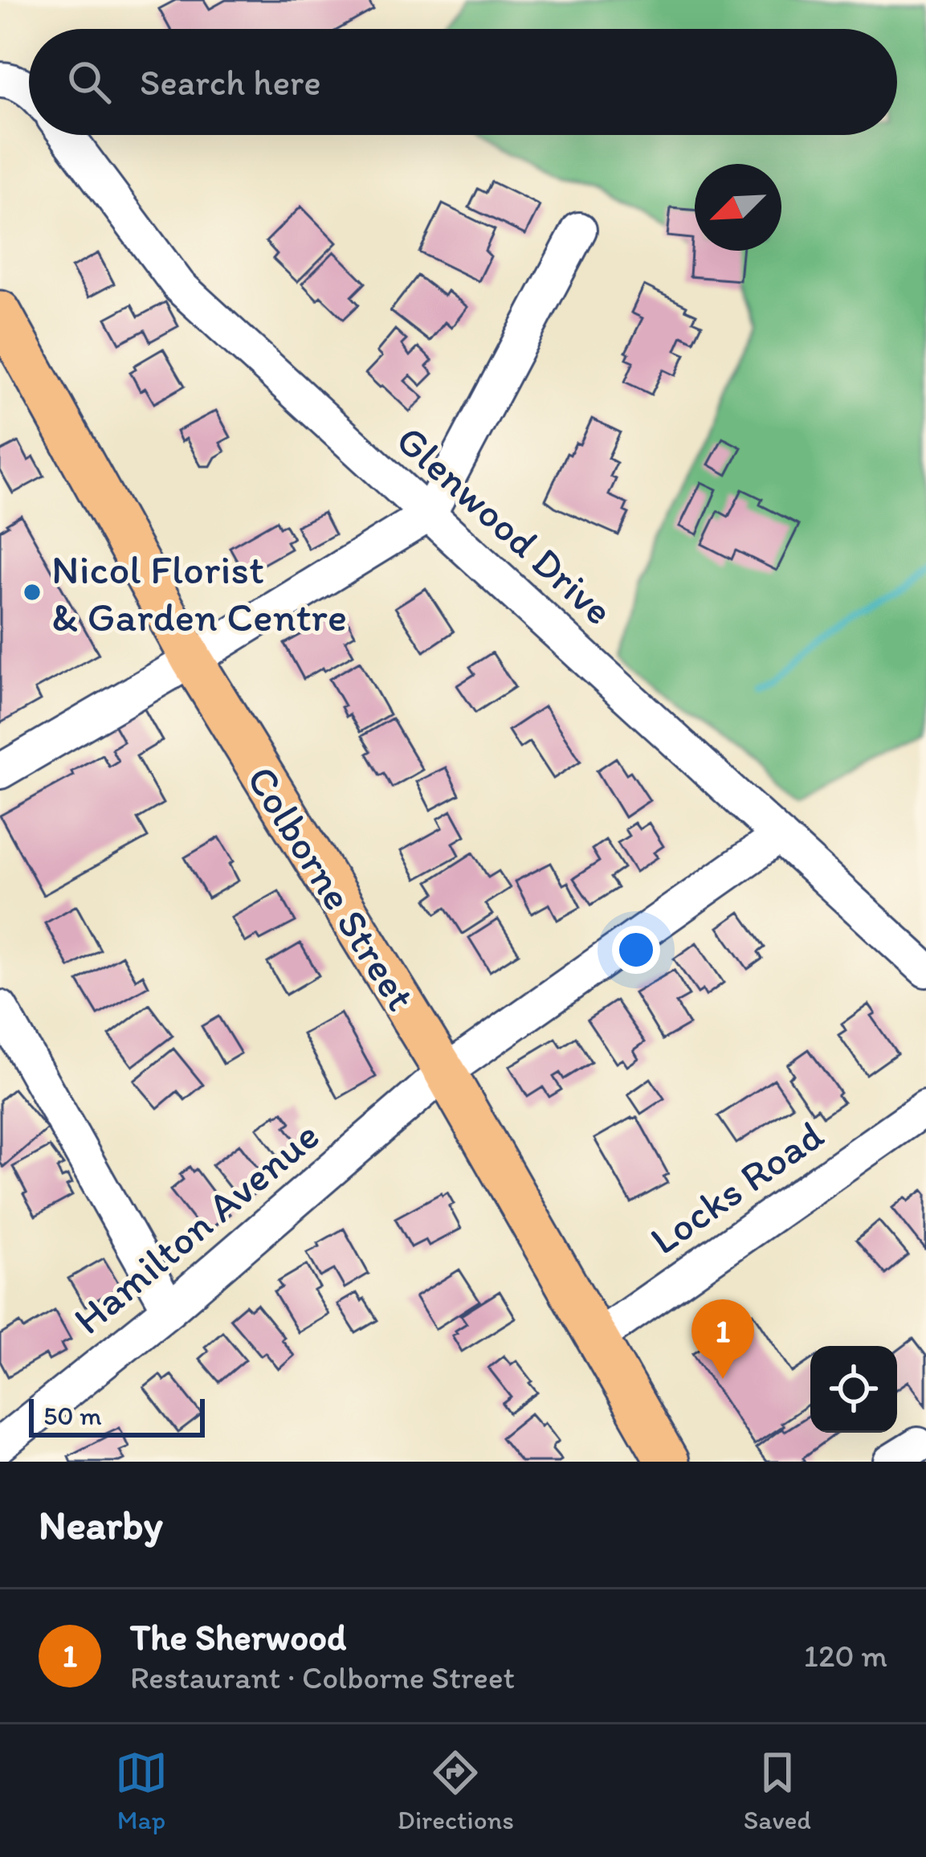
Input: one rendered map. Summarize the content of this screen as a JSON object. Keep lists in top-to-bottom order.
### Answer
{
  "streets": {
    "main road": ["Colborne Street"],
    "street": ["Glenwood Drive", "Locks Road", "Hamilton Avenue"]
  },
  "crossings": [
    ["Glenwood Drive", "Hamilton Avenue"],
    ["Colborne Street", "Locks Road"],
    ["Colborne Street", "Hamilton Avenue"]
  ],
  "places": ["Nicol Florist & Garden Centre"],
  "scale_bar": "50 m",
  "north": "bottom left",
  "page": {
    "search": "Search here",
    "pins": "1",
    "scale": "50 m",
    "heading": "Nearby",
    "list": [
      {
        "mark": "1",
        "name": "The Sherwood",
        "note": "Restaurant · Colborne Street",
        "value": "120 m"
      }
    ],
    "nav": ["Map", "Directions", "Saved"]
  }
}
